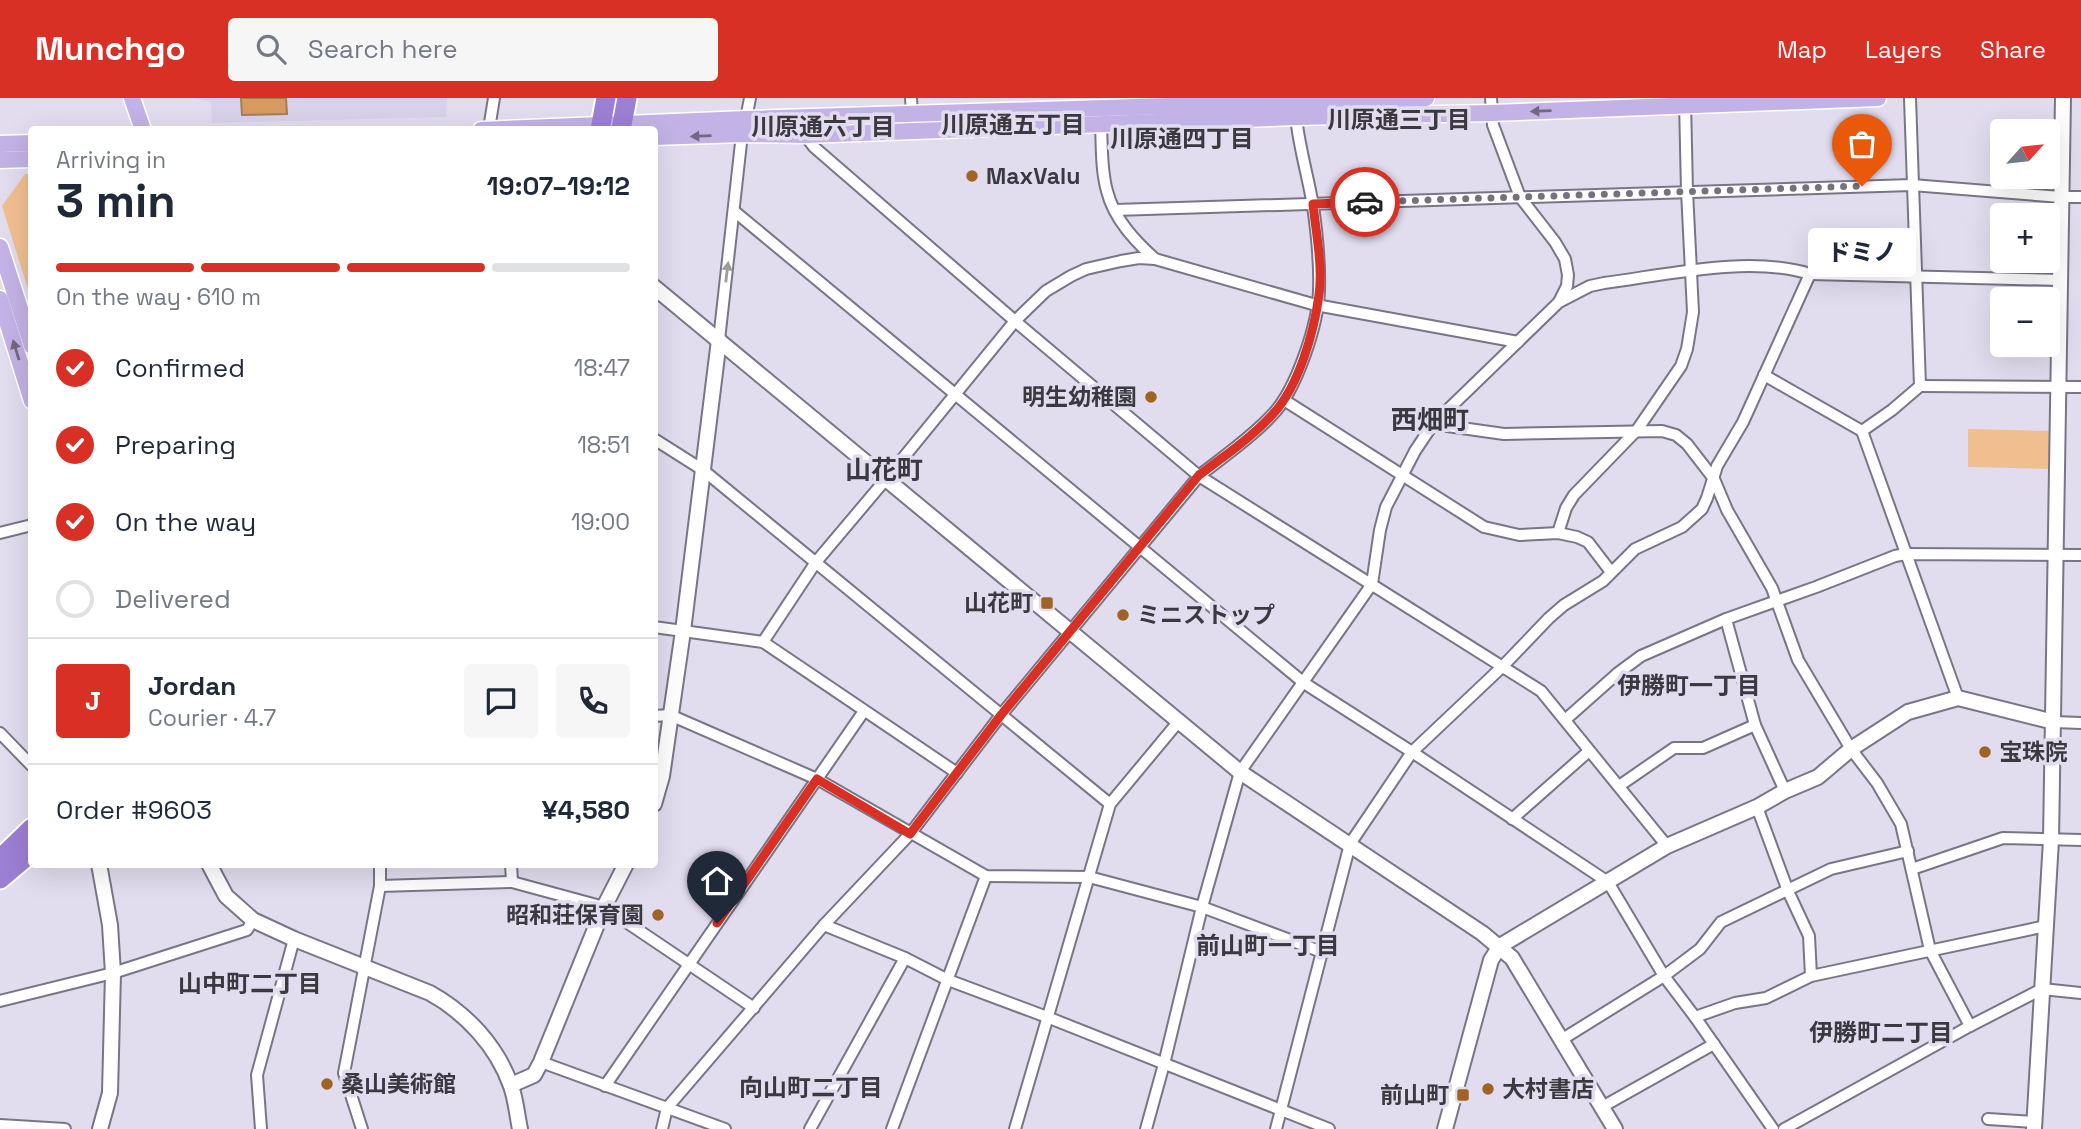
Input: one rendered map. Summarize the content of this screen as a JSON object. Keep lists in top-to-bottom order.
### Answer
{
  "districts": [
    "川原通三丁目",
    "川原通五丁目",
    "川原通六丁目",
    "川原通四丁目",
    "西畑町",
    "山花町",
    "伊勝町一丁目",
    "前山町一丁目",
    "山中町二丁目",
    "伊勝町二丁目",
    "向山町二丁目"
  ],
  "places": {
    "other": [
      "MaxValu",
      "ドミノ",
      "明生幼稚園",
      "ミニストップ",
      "宝珠院",
      "昭和荘保育園",
      "桑山美術館",
      "大村書店"
    ],
    "transit": ["山花町", "前山町"]
  },
  "north": "top right",
  "page": {
    "header": "Munchgo",
    "search": "Search here",
    "nav": ["Map", "Layers", "Share"],
    "map_buttons": ["+", "−"],
    "heading": ["3 min", "Arriving in", "19:07–19:12"],
    "panel": [
      "Jordan",
      "Courier · 4.7",
      "Order #9603",
      "¥4,580"
    ],
    "bubble": "ドミノ",
    "bar": "On the way · 610 m",
    "list": [
      ["Confirmed", "18:47"],
      ["Preparing", "18:51"],
      ["On the way", "19:00"],
      "Delivered"
    ],
    "round": "J"
  }
}
